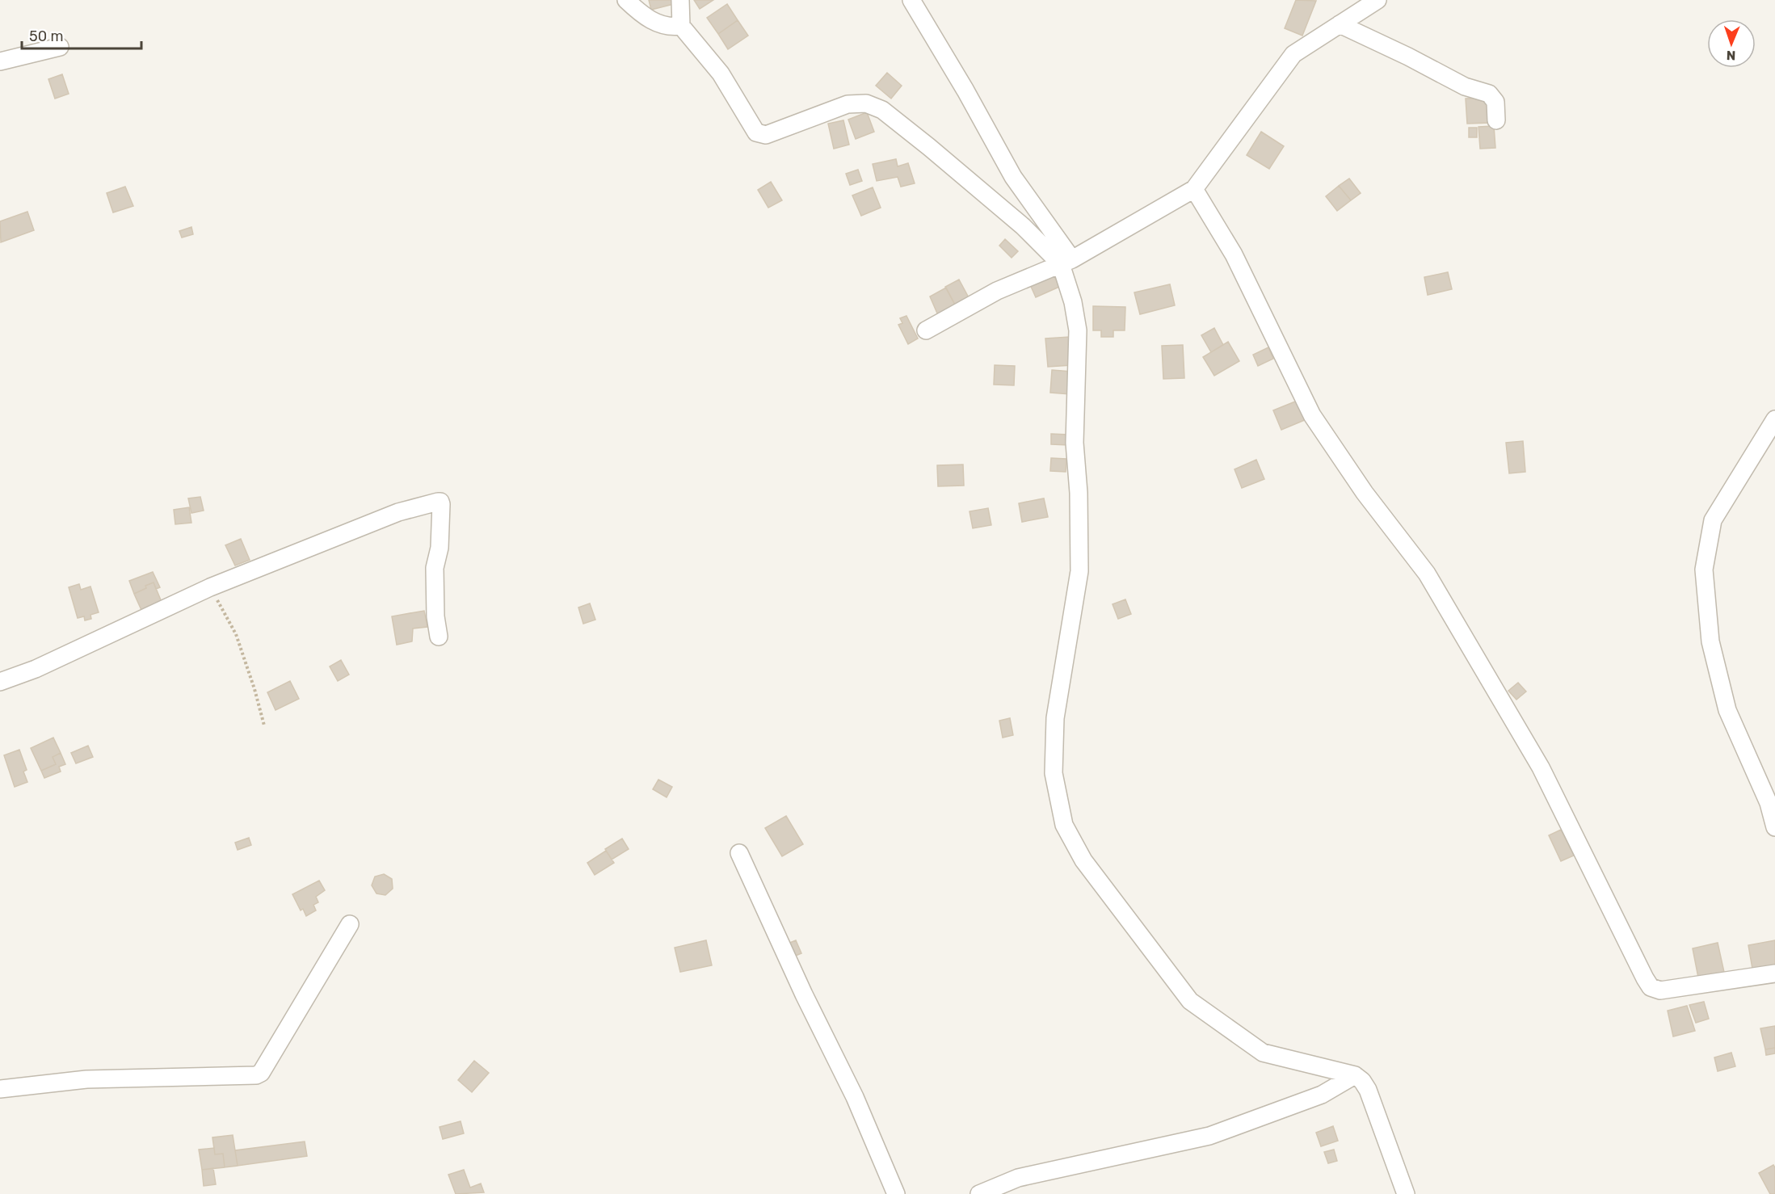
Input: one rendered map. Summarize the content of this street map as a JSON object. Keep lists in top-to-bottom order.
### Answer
{
  "scale_bar": "50 m",
  "north": "bottom"
}
